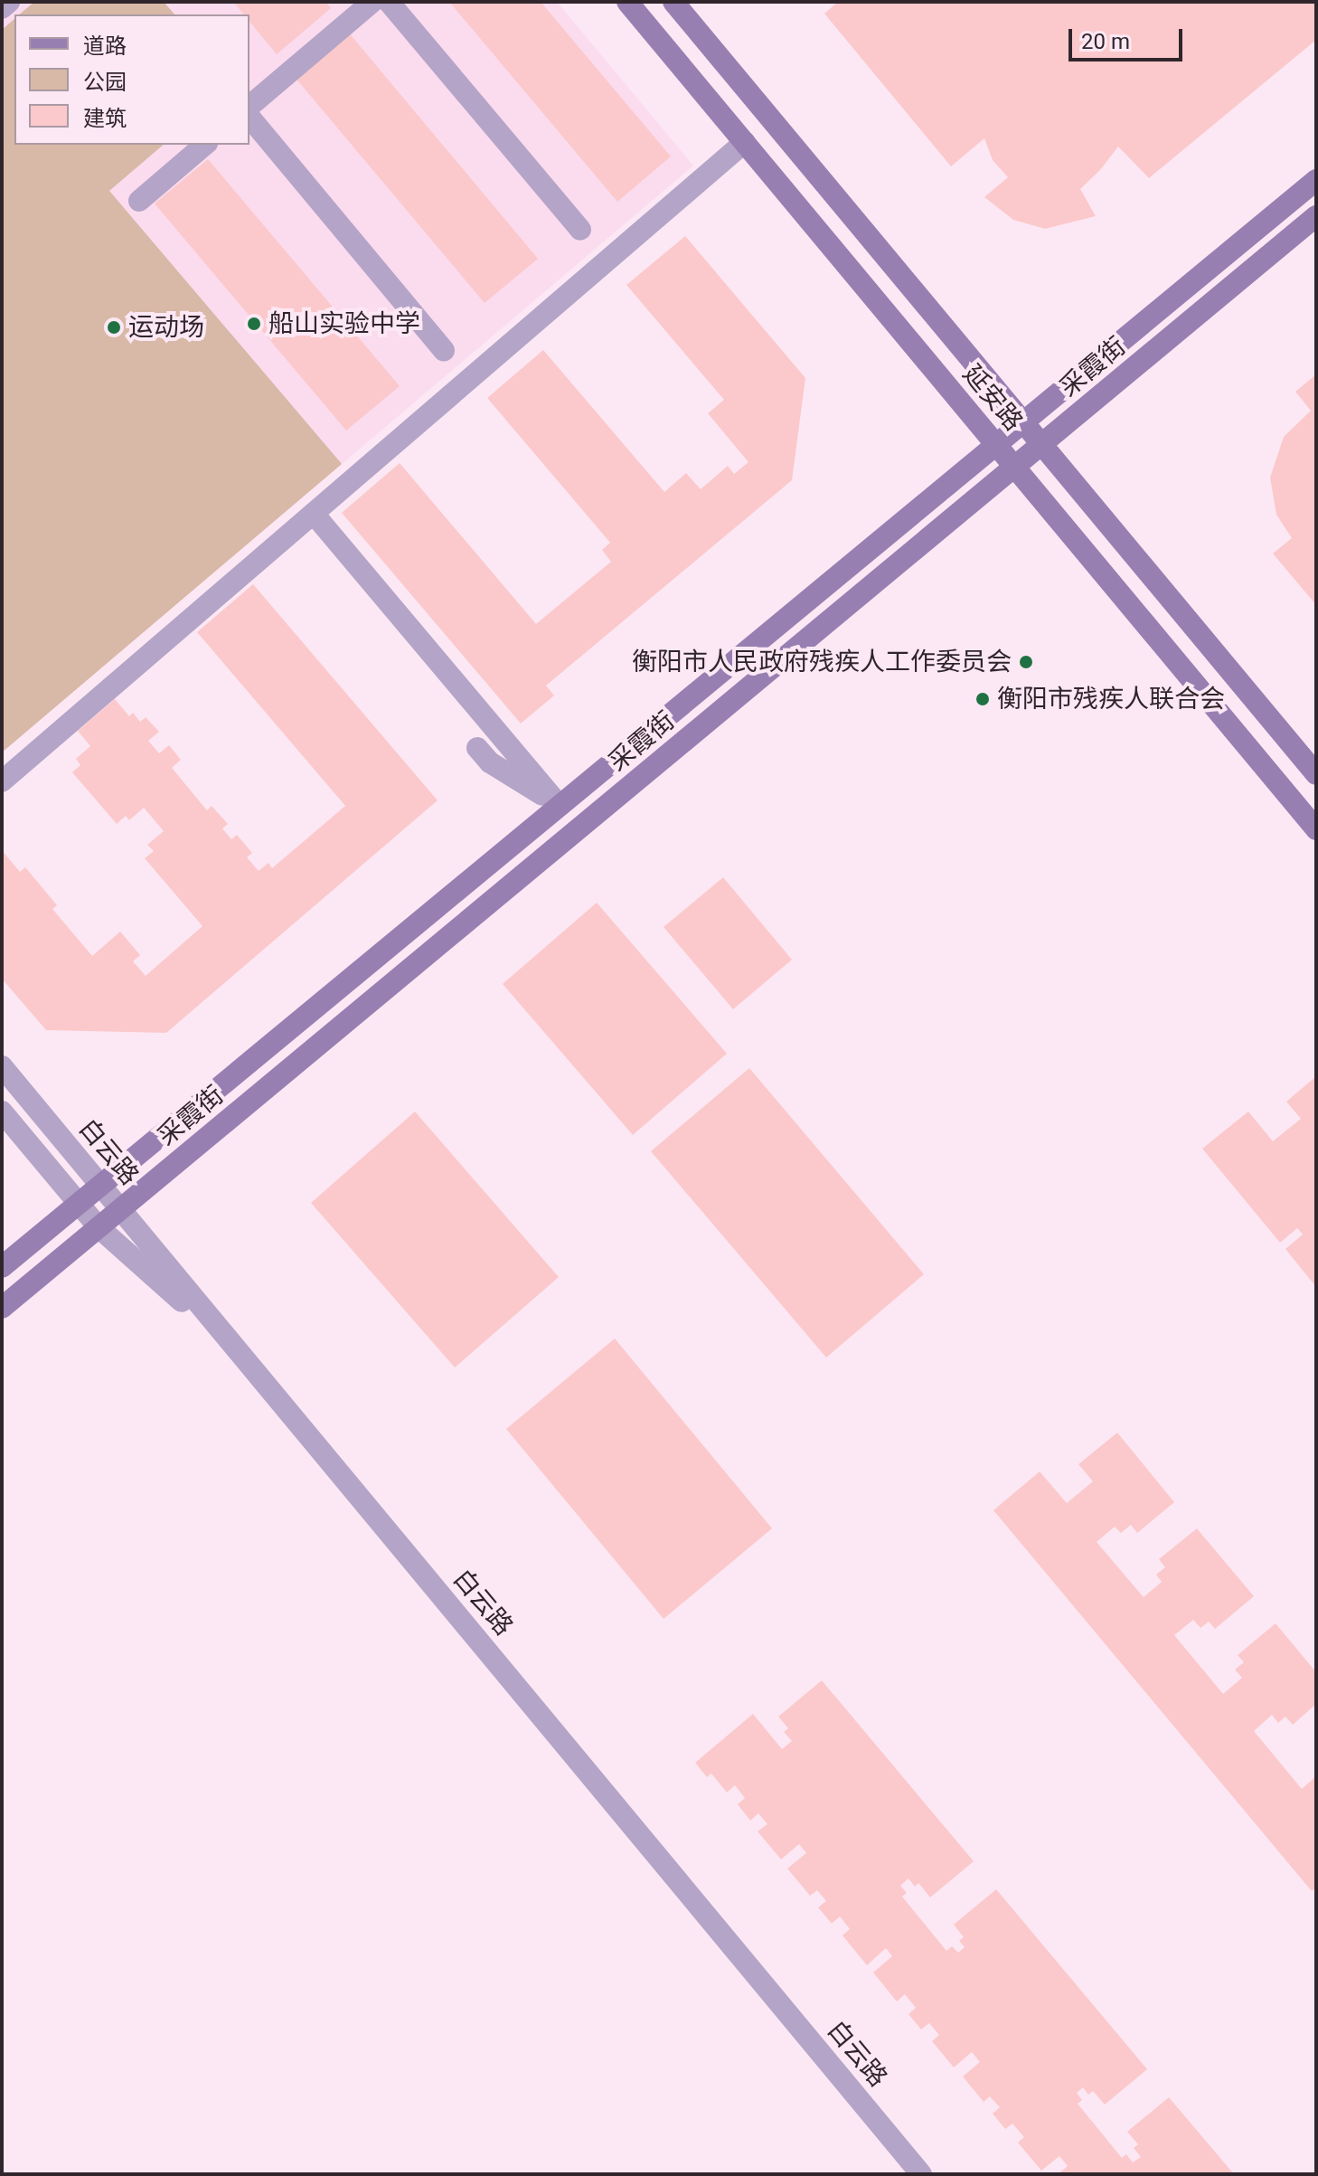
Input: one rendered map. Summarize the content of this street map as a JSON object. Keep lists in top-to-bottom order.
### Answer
{
  "streets": {
    "main road": ["采霞街", "延安路"],
    "street": ["白云路"]
  },
  "crossings": [
    ["采霞街", "延安路"],
    ["采霞街", "白云路"]
  ],
  "places": [
    "船山实验中学",
    "运动场",
    "衡阳市人民政府残疾人工作委员会",
    "衡阳市残疾人联合会"
  ],
  "legend": ["道路", "公园", "建筑"],
  "scale_bar": "20 m"
}
